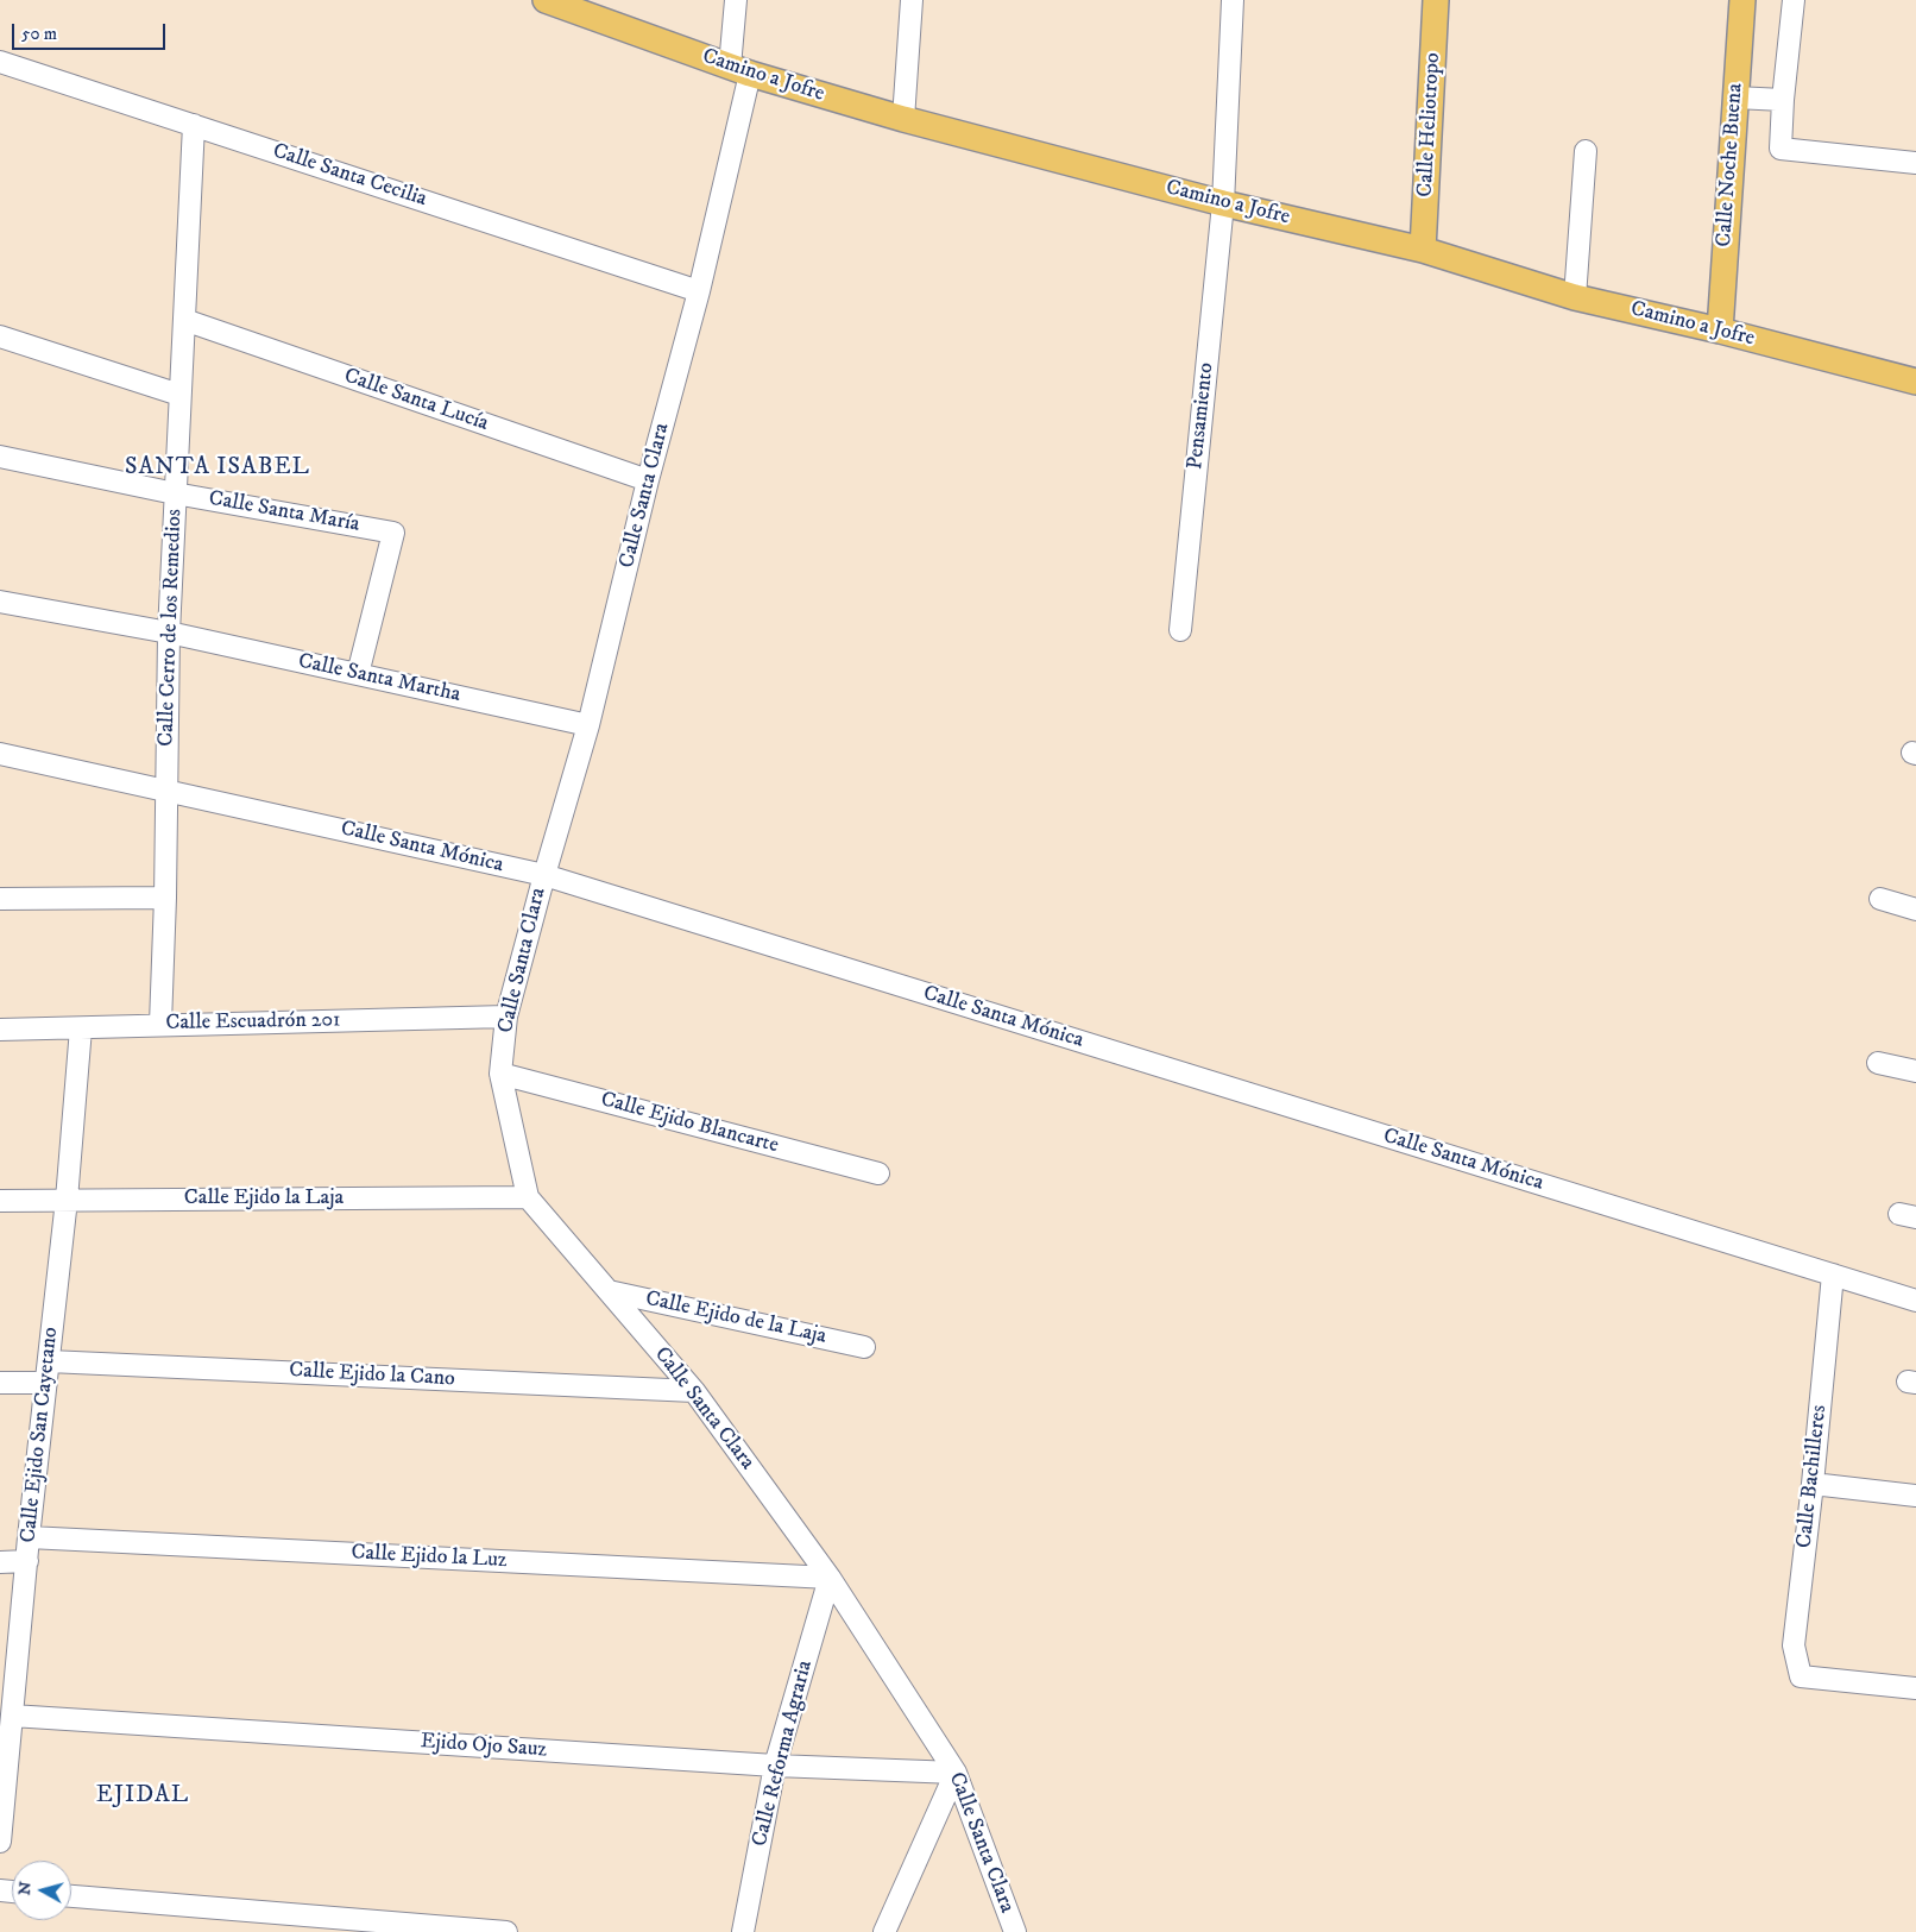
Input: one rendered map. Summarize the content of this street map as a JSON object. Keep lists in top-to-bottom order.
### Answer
{
  "streets": {
    "main road": ["Camino a Jofre", "Calle Heliotropo", "Calle Noche Buena"],
    "street": [
      "Calle Santa Cecilia",
      "Calle Santa Lucía",
      "Pensamiento",
      "Calle Santa Clara",
      "Calle Santa María",
      "Calle Cerro de los Remedios",
      "Calle Santa Martha",
      "Calle Santa Mónica",
      "Calle Escuadrón 201",
      "Calle Ejido Blancarte",
      "Calle Ejido la Laja",
      "Calle Ejido de la Laja",
      "Calle Ejido la Cano",
      "Calle Ejido San Cayetano",
      "Calle Bachilleres",
      "Calle Ejido la Luz",
      "Ejido Ojo Sauz",
      "Calle Reforma Agraria"
    ]
  },
  "crossings": [
    ["Camino a Jofre", "Calle Heliotropo"],
    ["Camino a Jofre", "Calle Noche Buena"],
    ["Camino a Jofre", "Pensamiento"],
    ["Camino a Jofre", "Calle Santa Clara"],
    ["Calle Santa Cecilia", "Calle Santa Clara"],
    ["Calle Santa Cecilia", "Calle Cerro de los Remedios"],
    ["Calle Santa Lucía", "Calle Santa Clara"],
    ["Calle Santa Lucía", "Calle Cerro de los Remedios"],
    ["Calle Santa Clara", "Calle Santa Martha"],
    ["Calle Santa Clara", "Calle Santa Mónica"],
    ["Calle Santa Clara", "Calle Escuadrón 201"],
    ["Calle Santa Clara", "Calle Ejido Blancarte"],
    ["Calle Santa Clara", "Calle Ejido la Laja"],
    ["Calle Santa Clara", "Calle Ejido de la Laja"],
    ["Calle Santa Clara", "Calle Ejido la Cano"],
    ["Calle Santa Clara", "Calle Ejido la Luz"],
    ["Calle Santa Clara", "Ejido Ojo Sauz"],
    ["Calle Santa Clara", "Calle Reforma Agraria"],
    ["Calle Santa María", "Calle Cerro de los Remedios"],
    ["Calle Santa María", "Calle Santa Martha"],
    ["Calle Cerro de los Remedios", "Calle Santa Martha"],
    ["Calle Cerro de los Remedios", "Calle Santa Mónica"],
    ["Calle Cerro de los Remedios", "Calle Escuadrón 201"],
    ["Calle Santa Mónica", "Calle Bachilleres"],
    ["Calle Escuadrón 201", "Calle Ejido San Cayetano"],
    ["Calle Ejido la Laja", "Calle Ejido San Cayetano"],
    ["Calle Ejido la Cano", "Calle Ejido San Cayetano"],
    ["Calle Ejido San Cayetano", "Calle Ejido la Luz"],
    ["Calle Ejido San Cayetano", "Ejido Ojo Sauz"],
    ["Calle Ejido la Luz", "Calle Reforma Agraria"],
    ["Ejido Ojo Sauz", "Calle Reforma Agraria"]
  ],
  "districts": ["SANTA ISABEL", "EJIDAL"],
  "scale_bar": "50 m",
  "north": "left"
}
